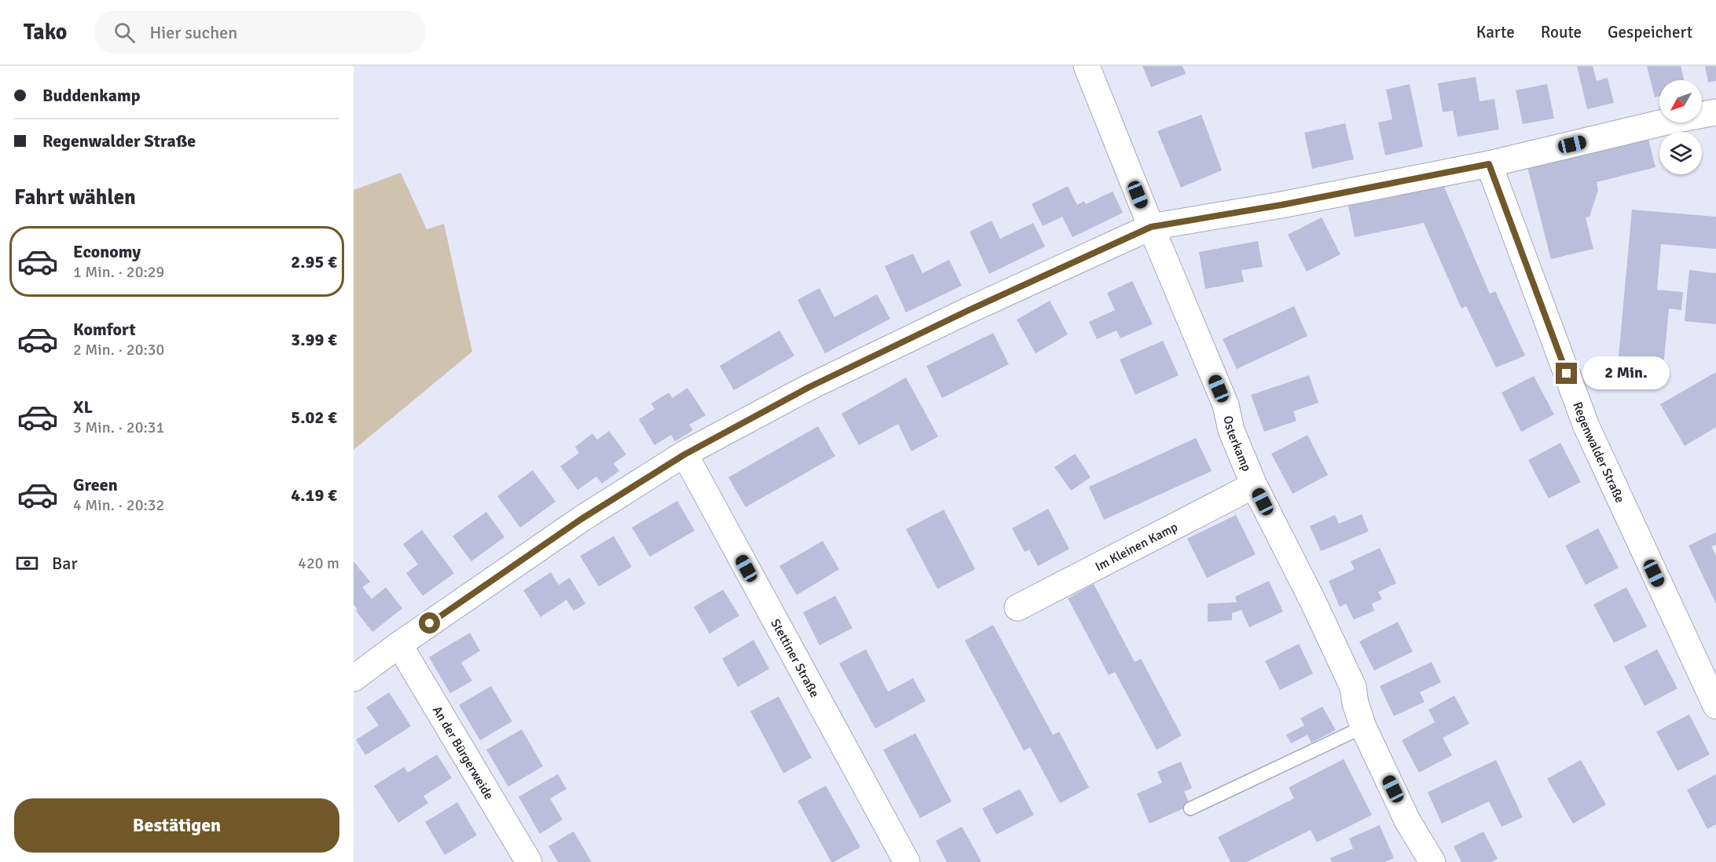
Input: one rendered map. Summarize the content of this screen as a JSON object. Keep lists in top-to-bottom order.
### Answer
{
  "streets": {
    "street": [
      "Osterkamp",
      "Regenwalder Straße",
      "Im Kleinen Kamp",
      "Stettiner Straße",
      "An der Bürgerweide"
    ]
  },
  "crossings": [
    ["Osterkamp", "Im Kleinen Kamp"]
  ],
  "north": "bottom left",
  "page": {
    "header": "Tako",
    "search": "Hier suchen",
    "nav": ["Karte", "Route", "Gespeichert"],
    "banner": ["Buddenkamp", "Regenwalder Straße"],
    "heading": "Fahrt wählen",
    "list": [
      {
        "name": "Economy",
        "note": "1 Min. · 20:29",
        "value": "2.95 €"
      },
      {
        "name": "Komfort",
        "note": "2 Min. · 20:30",
        "value": "3.99 €"
      },
      {
        "name": "XL",
        "note": "3 Min. · 20:31",
        "value": "5.02 €"
      },
      {
        "name": "Green",
        "note": "4 Min. · 20:32",
        "value": "4.19 €"
      }
    ],
    "bubble": "2 Min.",
    "pay": ["Bar", "420 m"],
    "buttons": "Bestätigen"
  }
}
